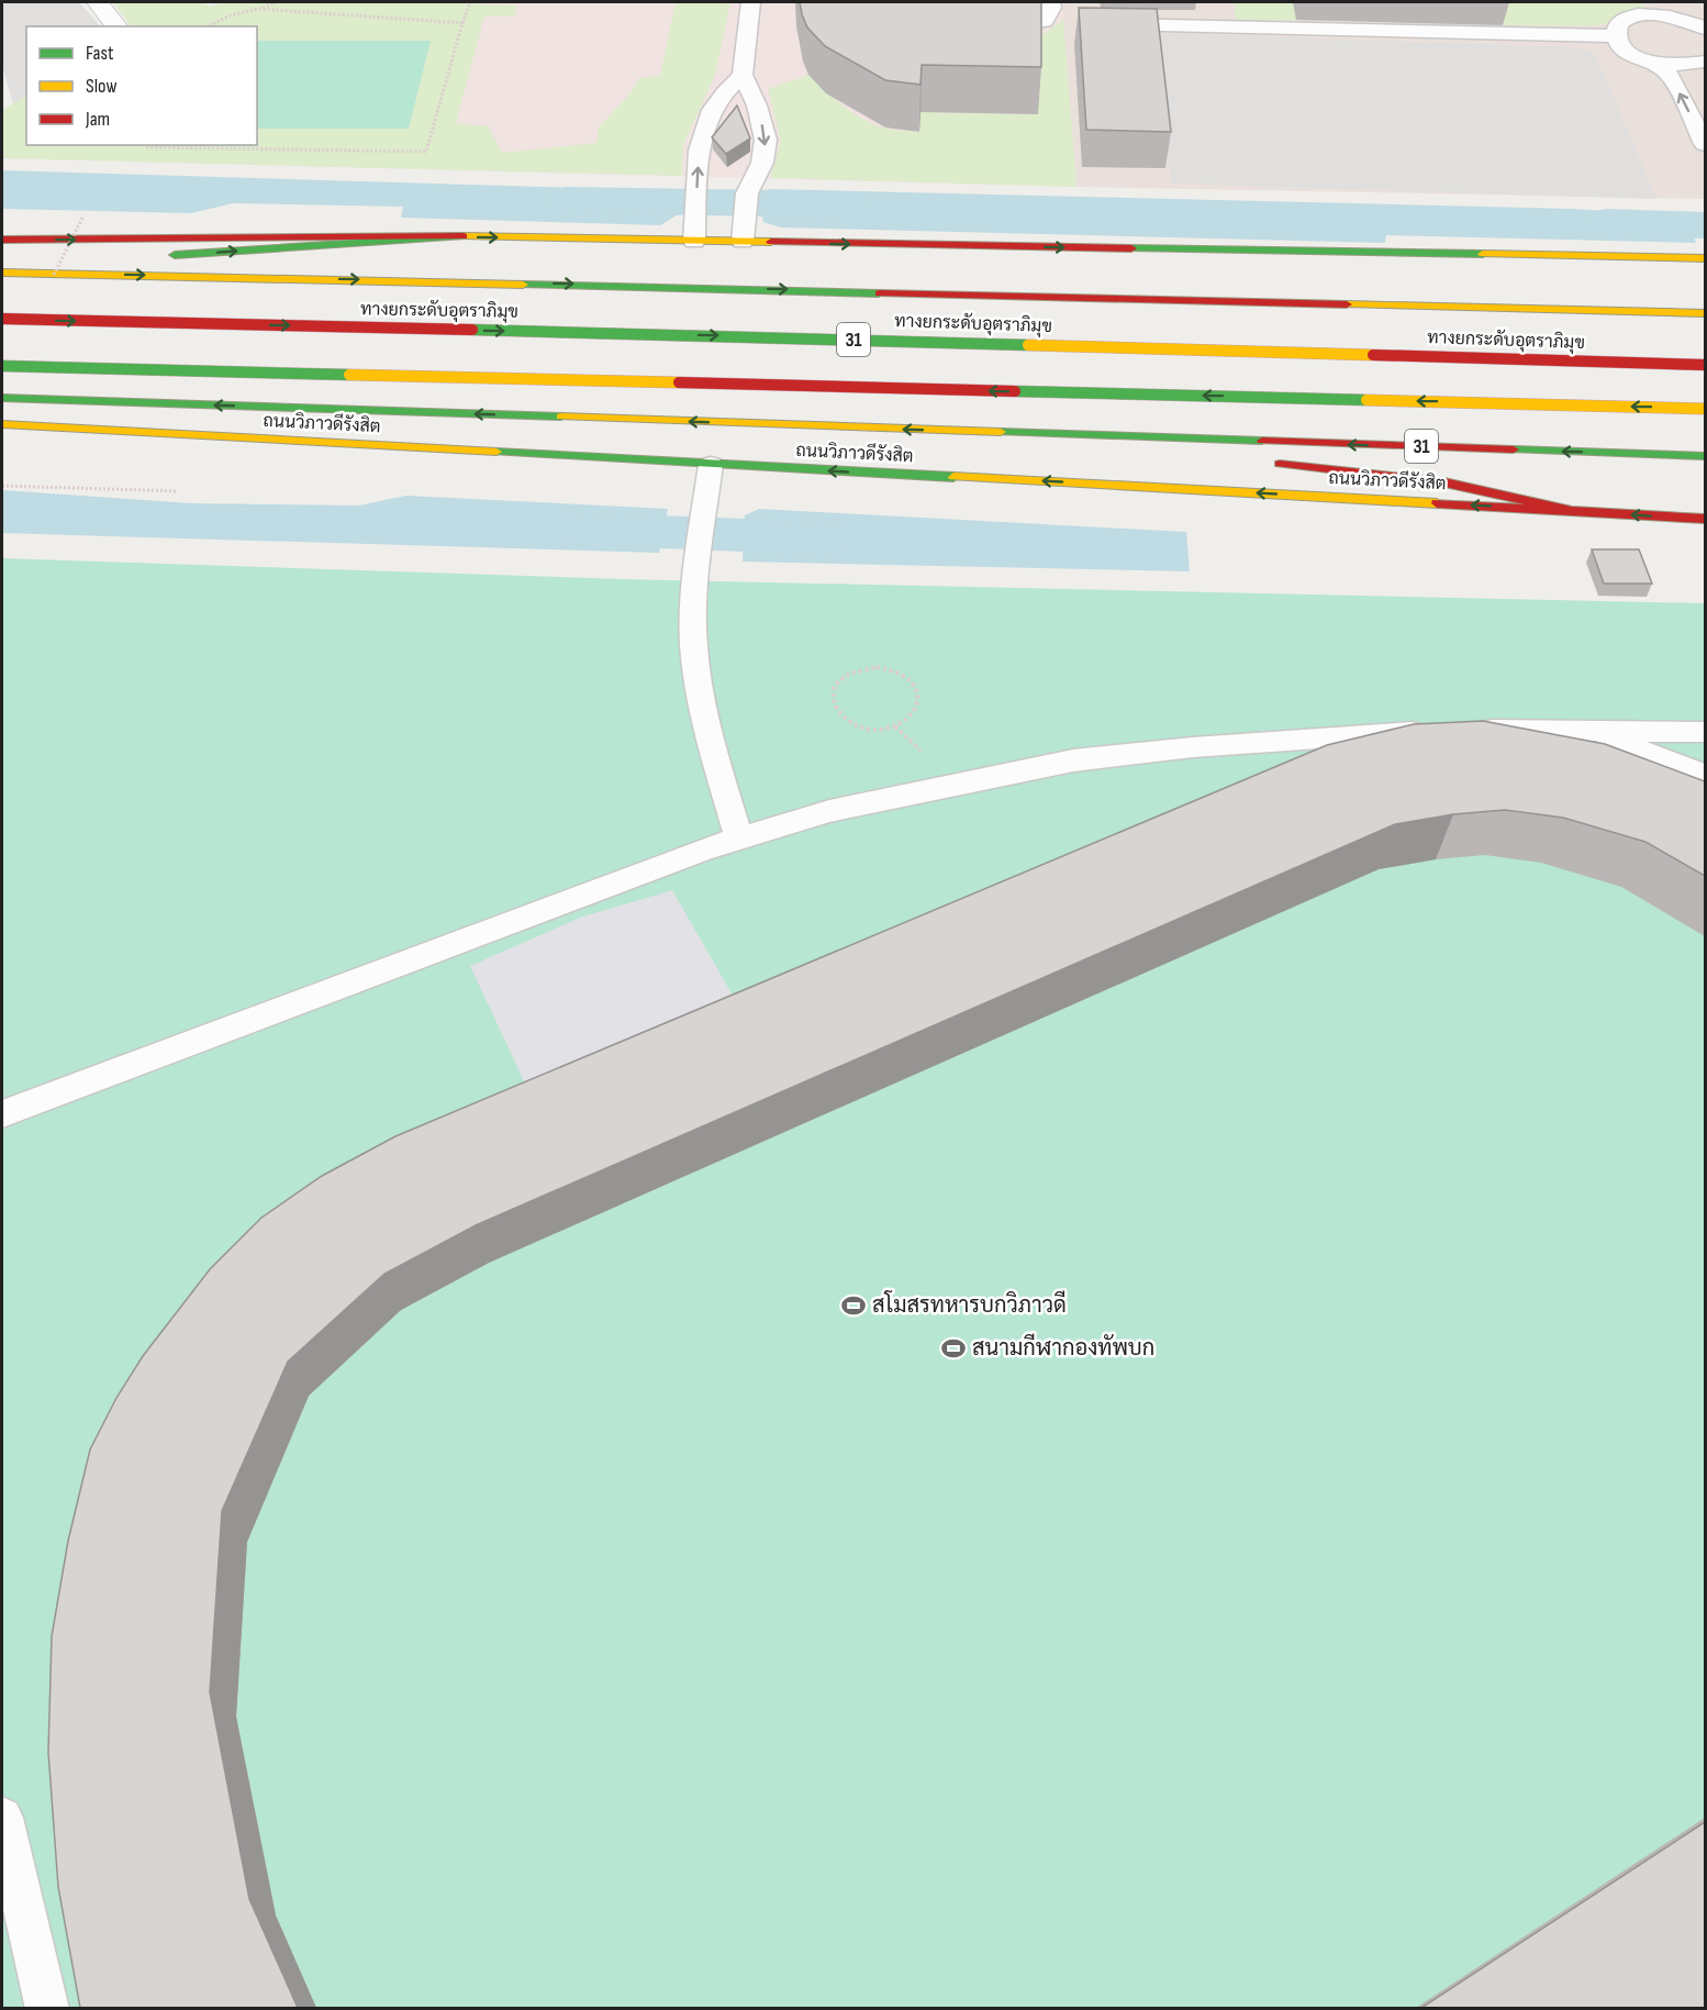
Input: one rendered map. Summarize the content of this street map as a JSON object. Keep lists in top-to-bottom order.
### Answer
{
  "streets": {
    "main road": ["ทางยกระดับอุตราภิมุข", "31", "ถนนวิภาวดีรังสิต"]
  },
  "places": {
    "sports": ["สโมสรทหารบกวิภาวดี", "สนามกีฬากองทัพบก"]
  },
  "legend": ["Fast", "Slow", "Jam"]
}
